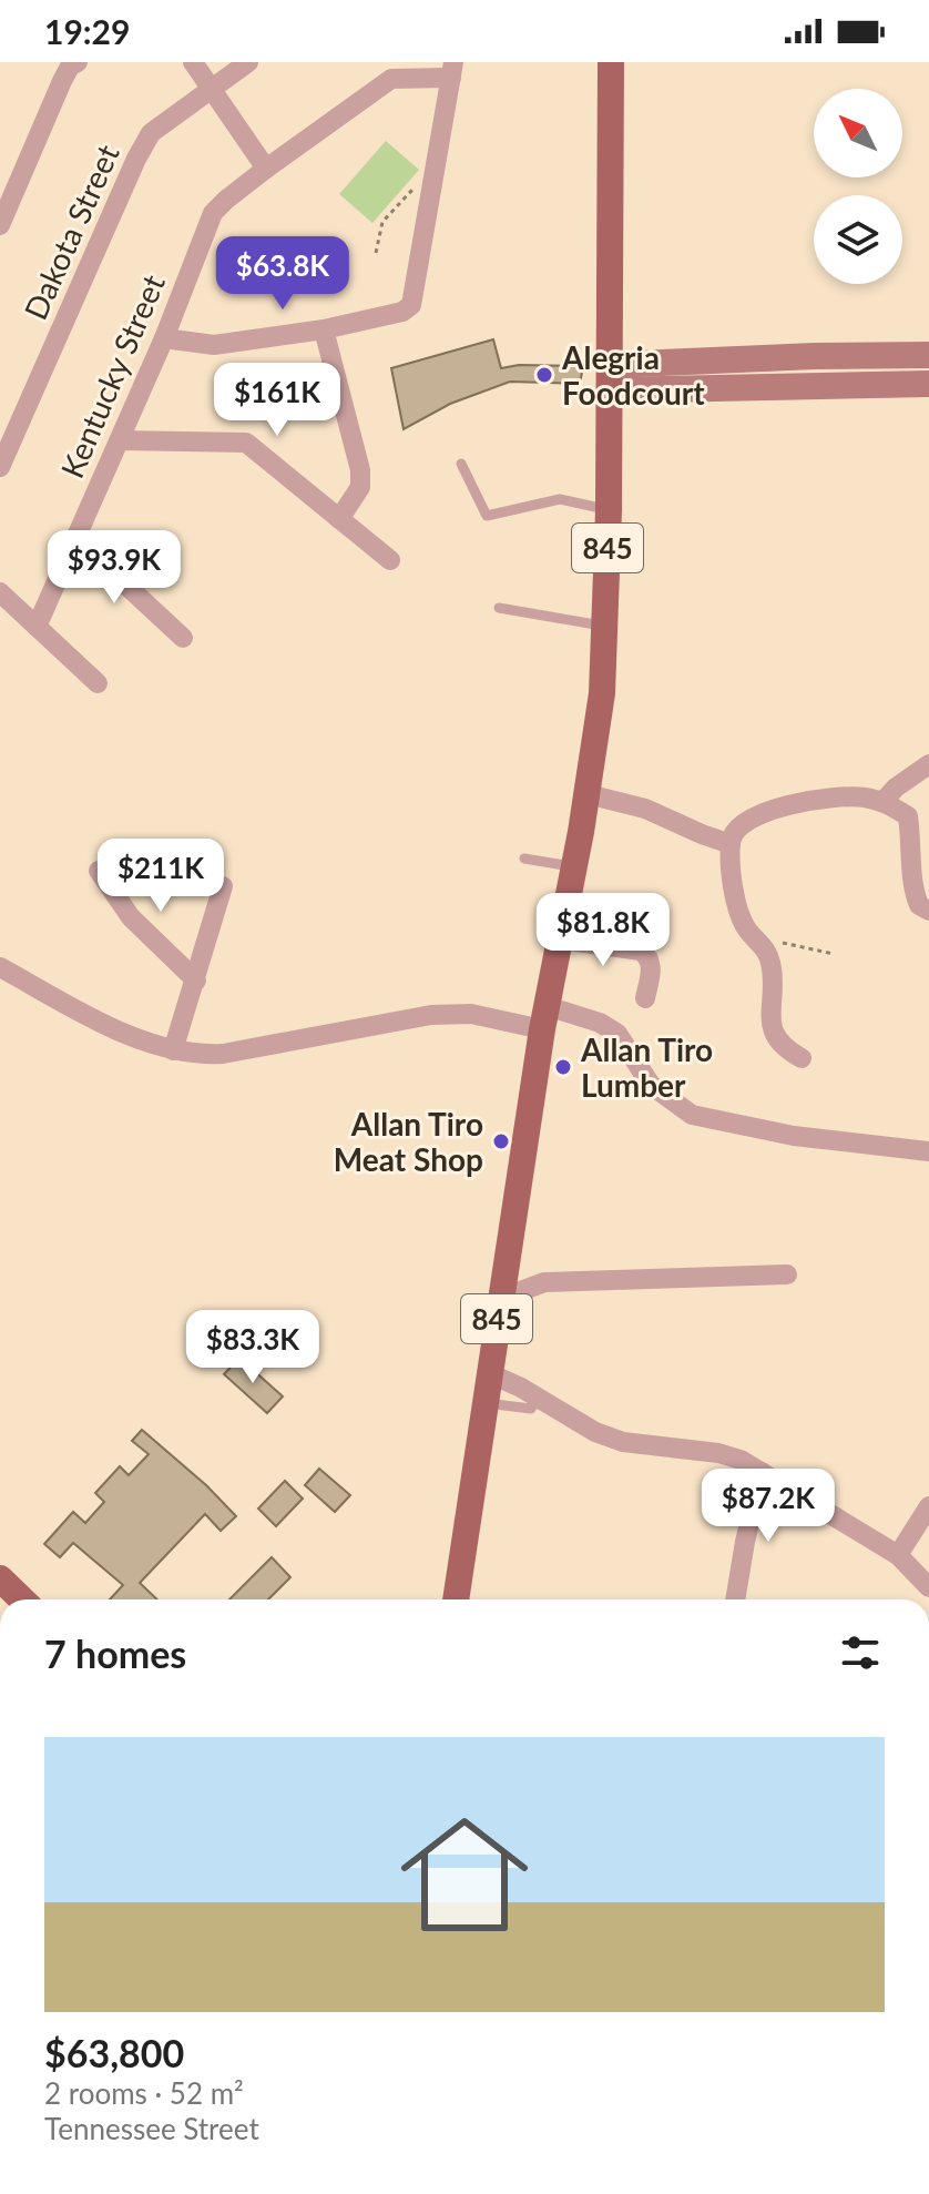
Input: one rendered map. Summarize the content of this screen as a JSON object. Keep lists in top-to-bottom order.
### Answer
{
  "streets": {
    "main road": ["845"],
    "street": ["Dakota Street", "Kentucky Street"]
  },
  "places": ["Alegria Foodcourt", "Allan Tiro Lumber", "Allan Tiro Meat Shop"],
  "north": "top left",
  "page": {
    "status": "19:29",
    "price": [
      "$63.8K",
      "$161K",
      "$93.9K",
      "$211K",
      "$81.8K",
      "$83.3K",
      "$87.2K"
    ],
    "heading": "7 homes",
    "list": [
      {
        "name": "$63,800",
        "note": "2 rooms · 52 m² · Tennessee Street"
      }
    ]
  }
}
